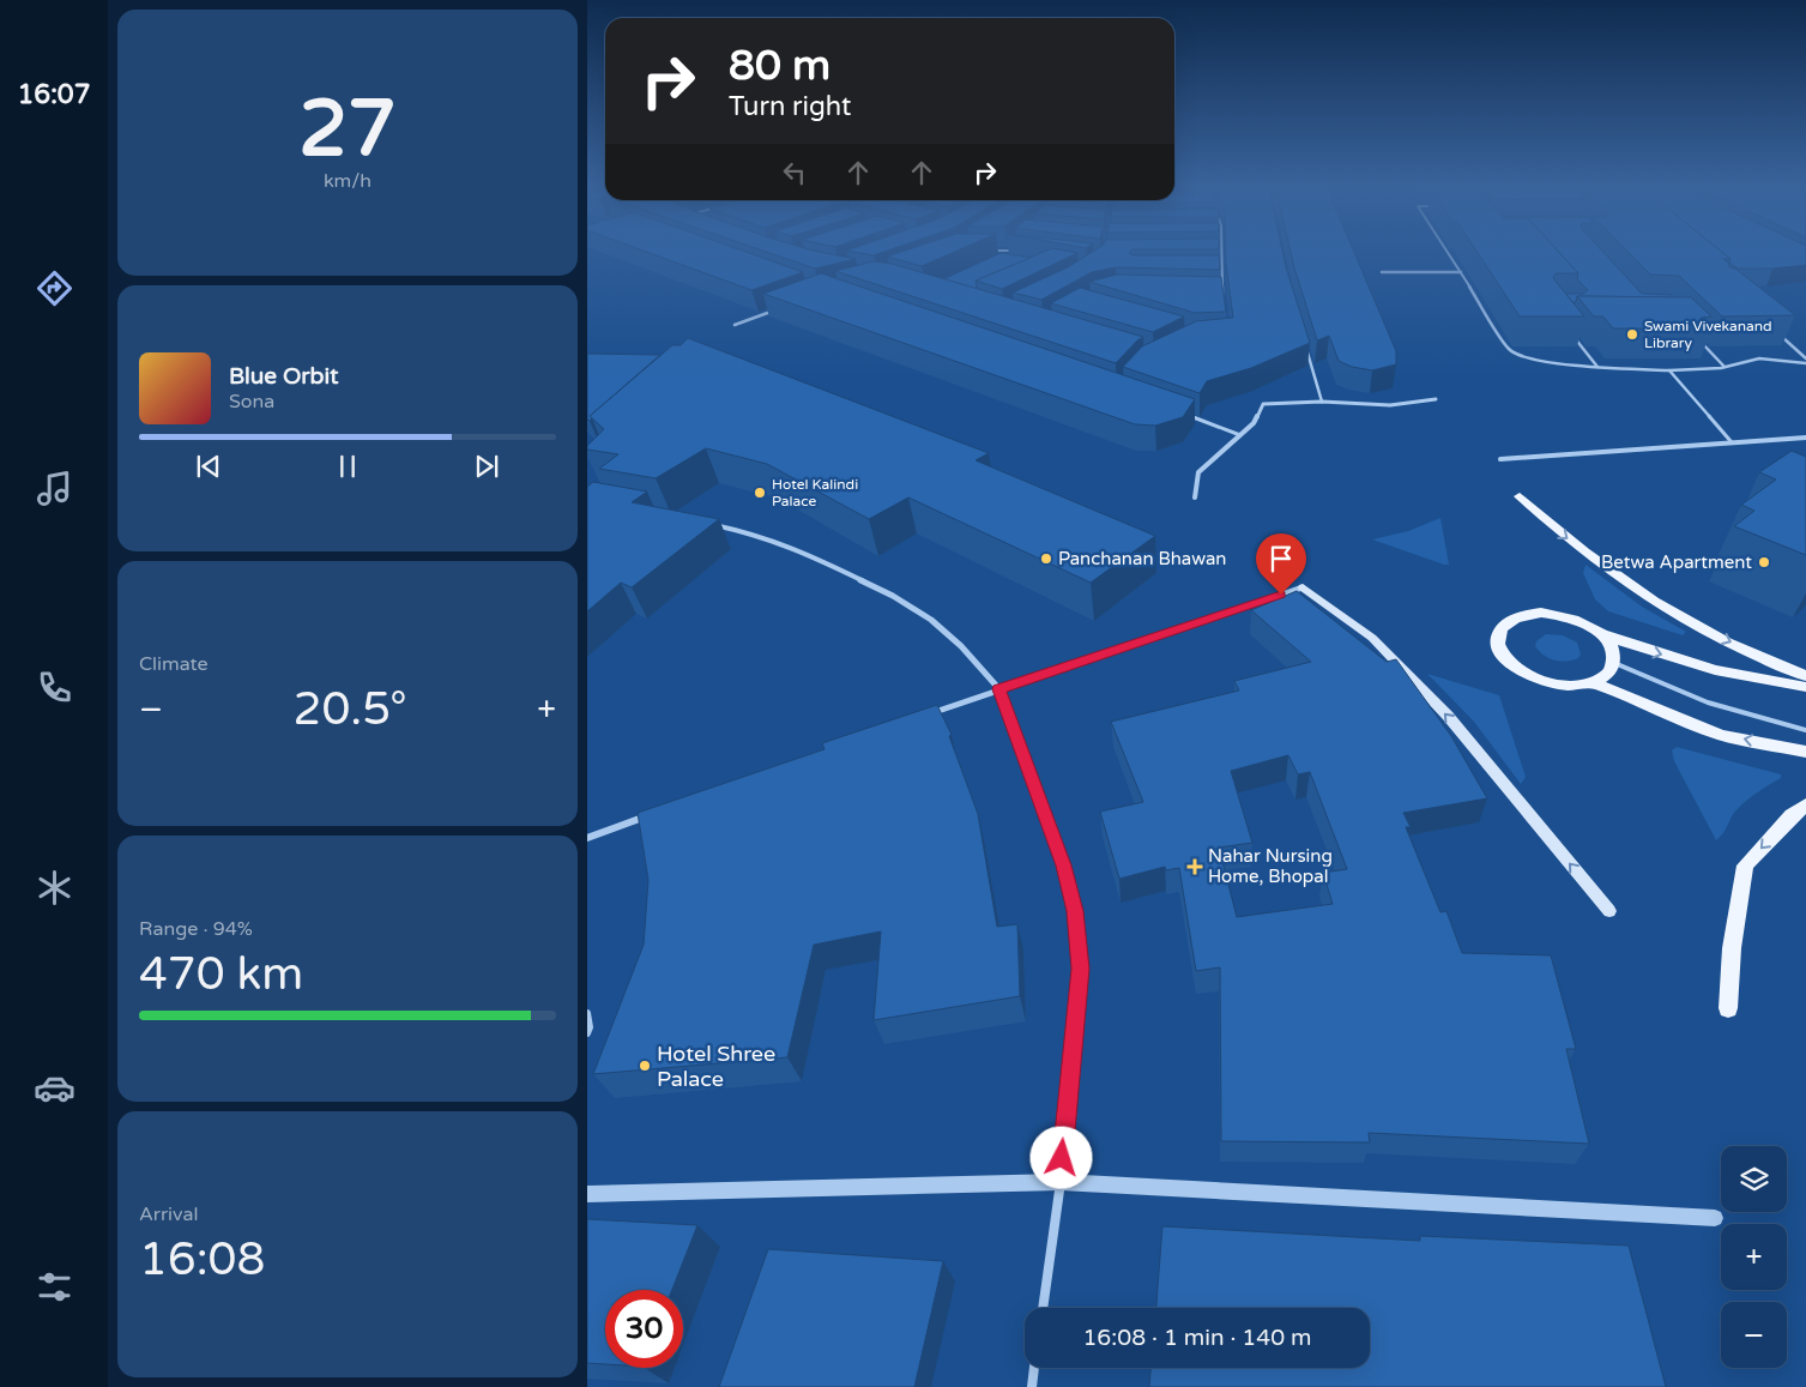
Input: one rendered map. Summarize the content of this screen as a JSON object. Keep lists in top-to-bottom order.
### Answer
{
  "places": {
    "other": [
      "Swami Vivekanand Library",
      "Hotel Kalindi Palace",
      "Panchanan Bhawan",
      "Betwa Apartment",
      "Hotel Shree Palace"
    ],
    "health": ["Nahar Nursing Home, Bhopal"]
  },
  "page": {
    "tabs": "16:07",
    "tile": [
      ["27", "km/h"],
      "Climate",
      ["Range · 94%", "470 km"],
      ["Arrival", "16:08"]
    ],
    "turn": ["80 m", "Turn right"],
    "song": ["Blue Orbit", "Sona"],
    "heat": ["−", "20.5°", "+"],
    "map_buttons": ["+", "−"],
    "limit": "30",
    "trip": "16:08 · 1 min · 140 m"
  }
}
